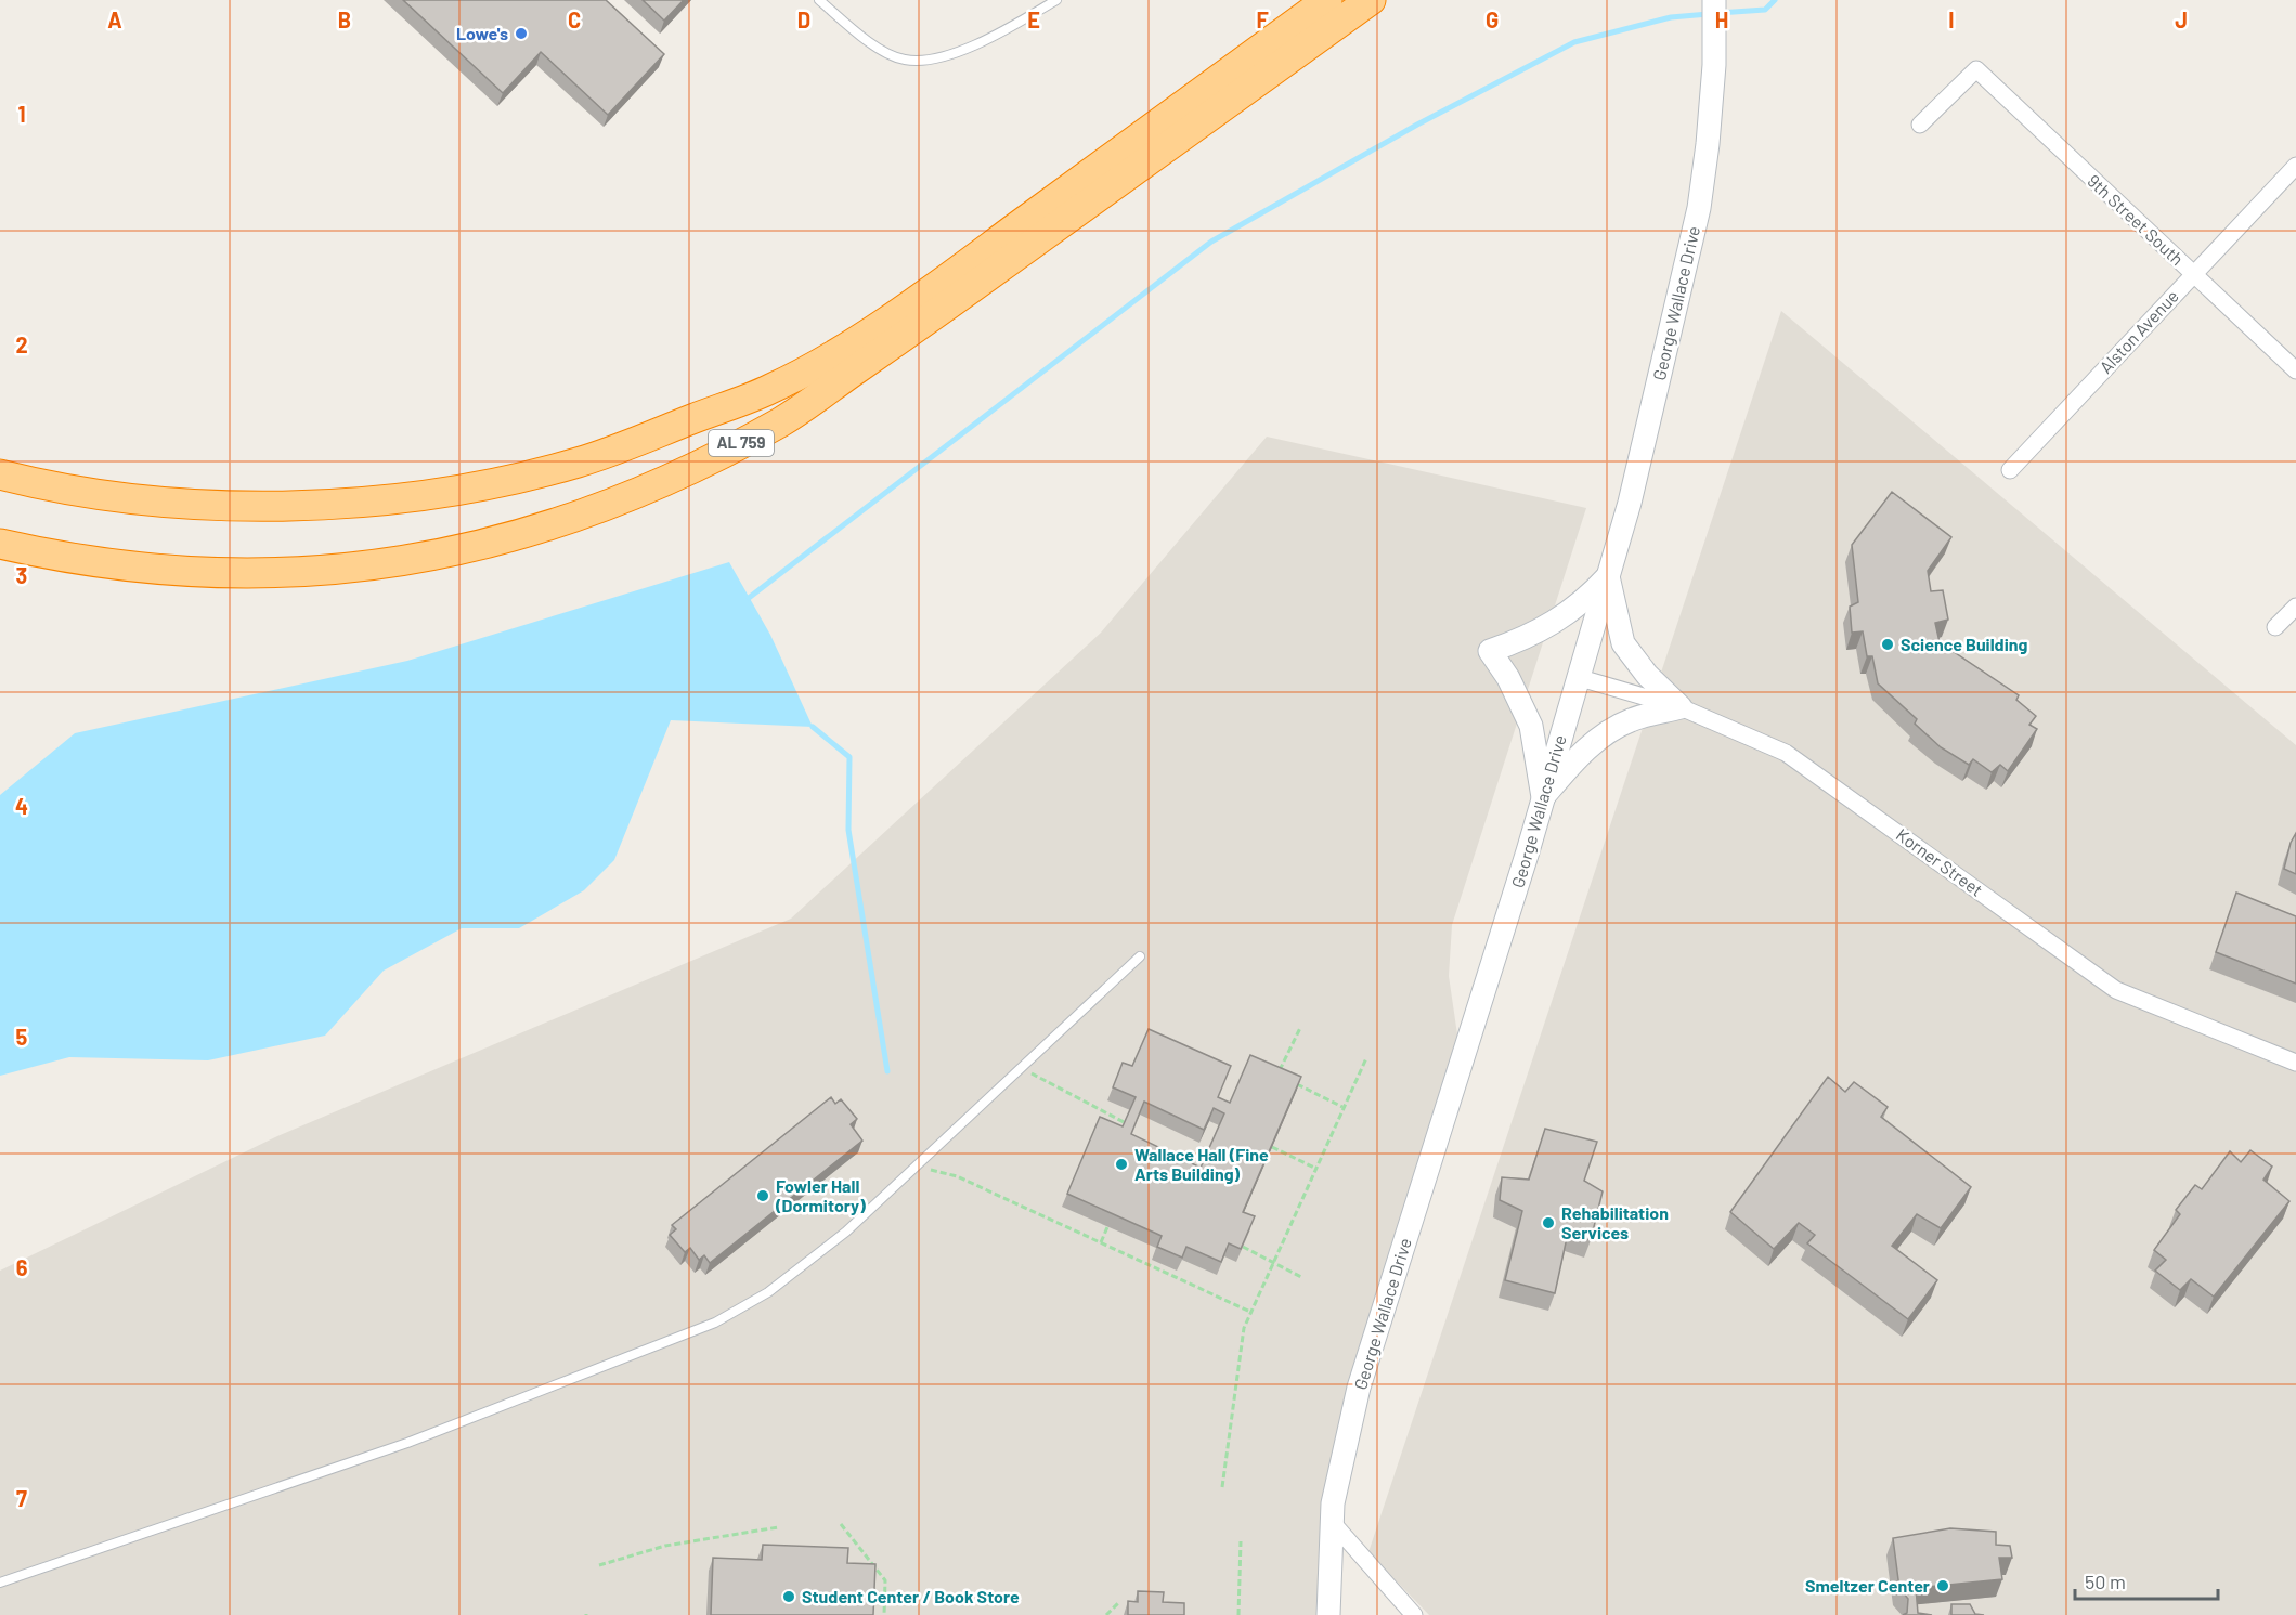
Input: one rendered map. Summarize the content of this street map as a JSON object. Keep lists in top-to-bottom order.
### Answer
{
  "streets": {
    "highway": ["AL 759"],
    "street": [
      "9th Street South",
      "George Wallace Drive",
      "Alston Avenue",
      "Korner Street"
    ]
  },
  "crossings": [
    ["9th Street South", "Alston Avenue"],
    ["George Wallace Drive", "Korner Street"]
  ],
  "places": [
    "Lowe's",
    "Science Building",
    "Wallace Hall (Fine Arts Building)",
    "Fowler Hall (Dormitory)",
    "Rehabilitation Services",
    "Smeltzer Center",
    "Student Center / Book Store"
  ],
  "scale_bar": "50 m",
  "grid": {
    "columns": [
      "A",
      "B",
      "C",
      "D",
      "E",
      "F",
      "G",
      "H",
      "I",
      "J"
    ],
    "rows": [
      "1",
      "2",
      "3",
      "4",
      "5",
      "6",
      "7"
    ]
  }
}
